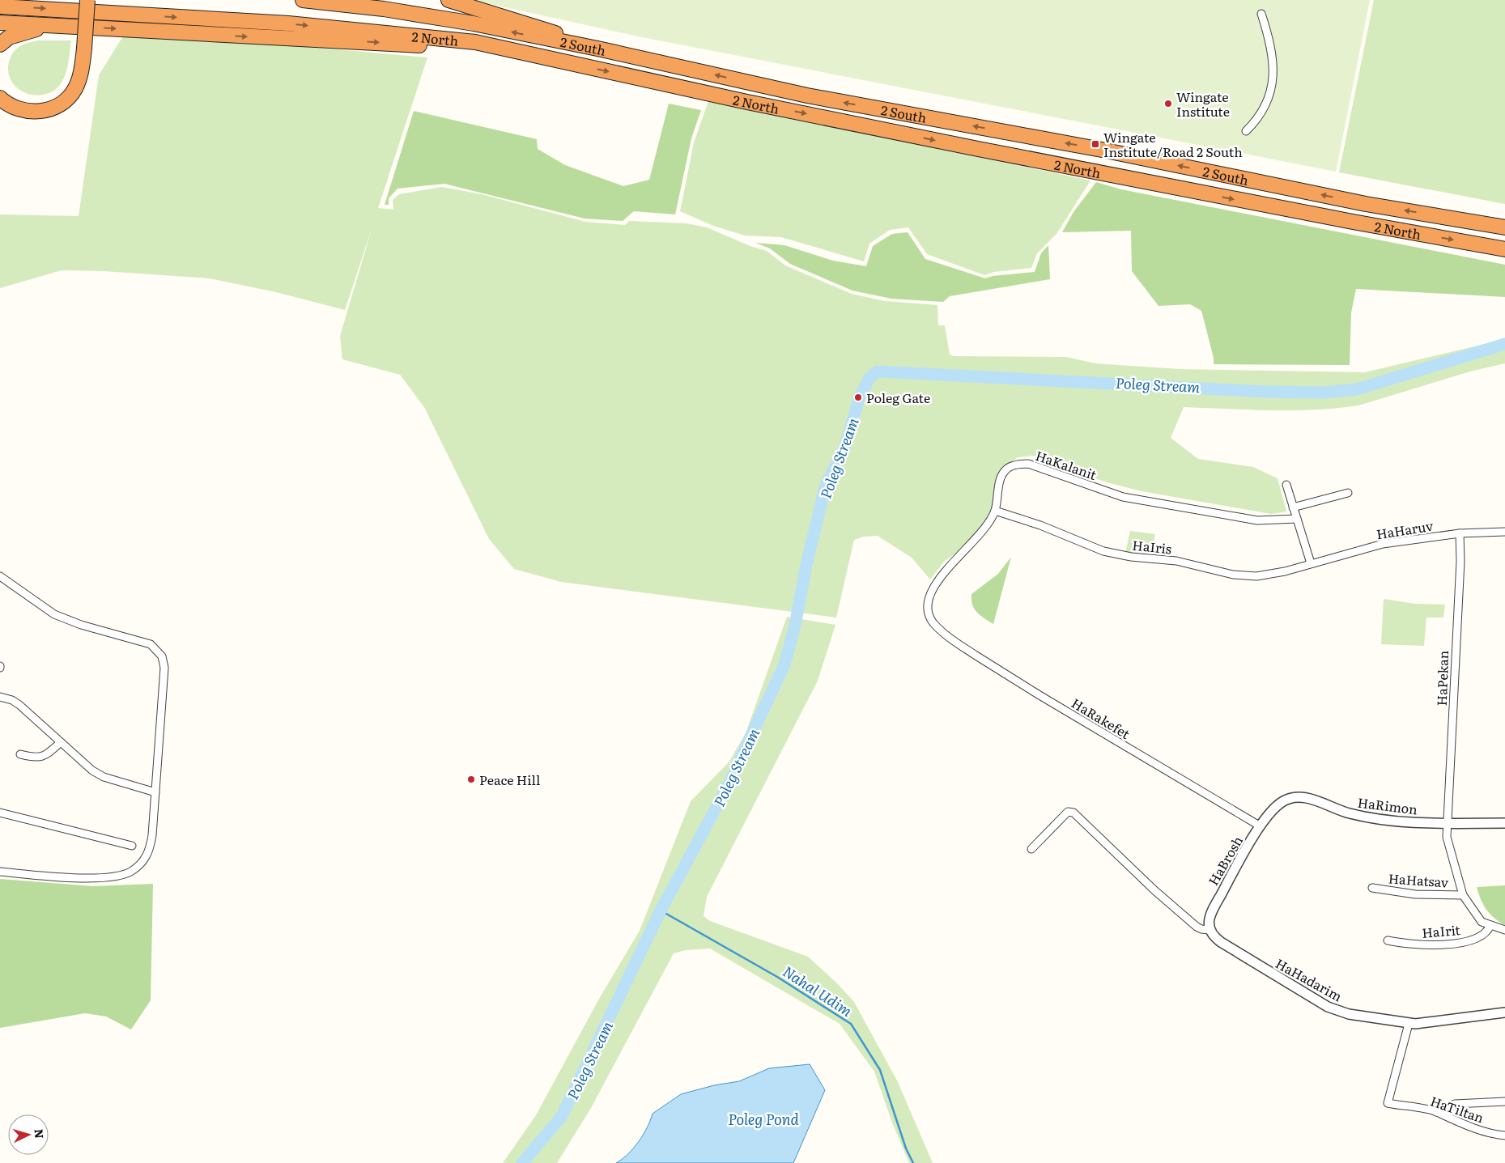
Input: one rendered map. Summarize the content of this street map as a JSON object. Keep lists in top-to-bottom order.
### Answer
{
  "streets": {
    "highway": ["2 North", "2 South"],
    "street": [
      "HaKalanit",
      "HaHaruv",
      "HaIris",
      "HaPekan",
      "HaRakefet",
      "HaRimon",
      "HaBrosh",
      "HaHatsav",
      "HaIrit",
      "HaHadarim",
      "HaTiltan"
    ]
  },
  "crossings": [
    ["HaKalanit", "HaIris"],
    ["HaKalanit", "HaRakefet"],
    ["HaHaruv", "HaIris"],
    ["HaHaruv", "HaPekan"],
    ["HaPekan", "HaRimon"],
    ["HaPekan", "HaHatsav"],
    ["HaRakefet", "HaBrosh"],
    ["HaRimon", "HaBrosh"],
    ["HaBrosh", "HaHadarim"],
    ["HaHadarim", "HaTiltan"]
  ],
  "water": ["Poleg Stream", "Nahal Udim", "Poleg Pond"],
  "places": {
    "other": ["Wingate Institute", "Poleg Gate", "Peace Hill"],
    "transit": ["Wingate Institute/Road 2 South"]
  },
  "north": "right"
}
